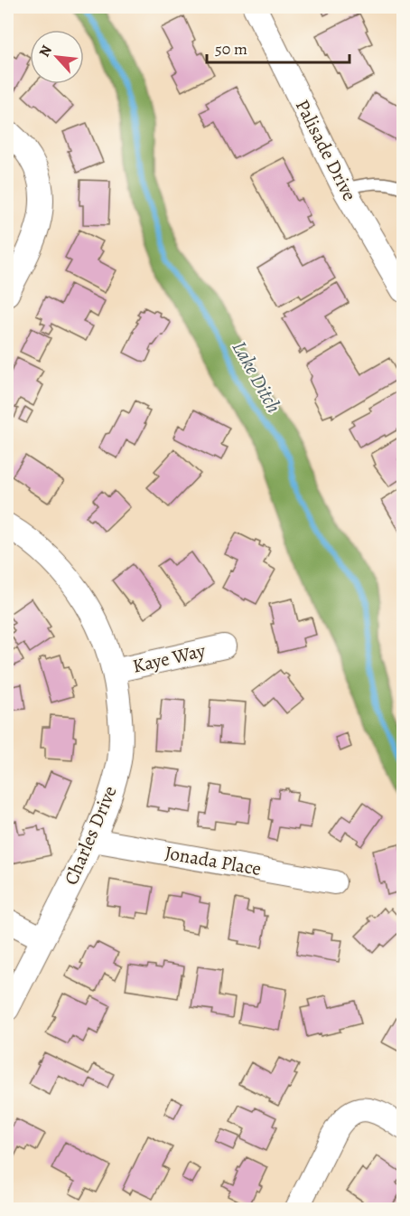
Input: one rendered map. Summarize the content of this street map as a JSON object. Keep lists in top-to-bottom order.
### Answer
{
  "streets": {
    "street": [
      "Palisade Drive",
      "Kaye Way",
      "Charles Drive",
      "Jonada Place"
    ]
  },
  "crossings": [
    ["Kaye Way", "Charles Drive"],
    ["Charles Drive", "Jonada Place"]
  ],
  "water": ["Lake Ditch"],
  "scale_bar": "50 m",
  "north": "top left"
}
